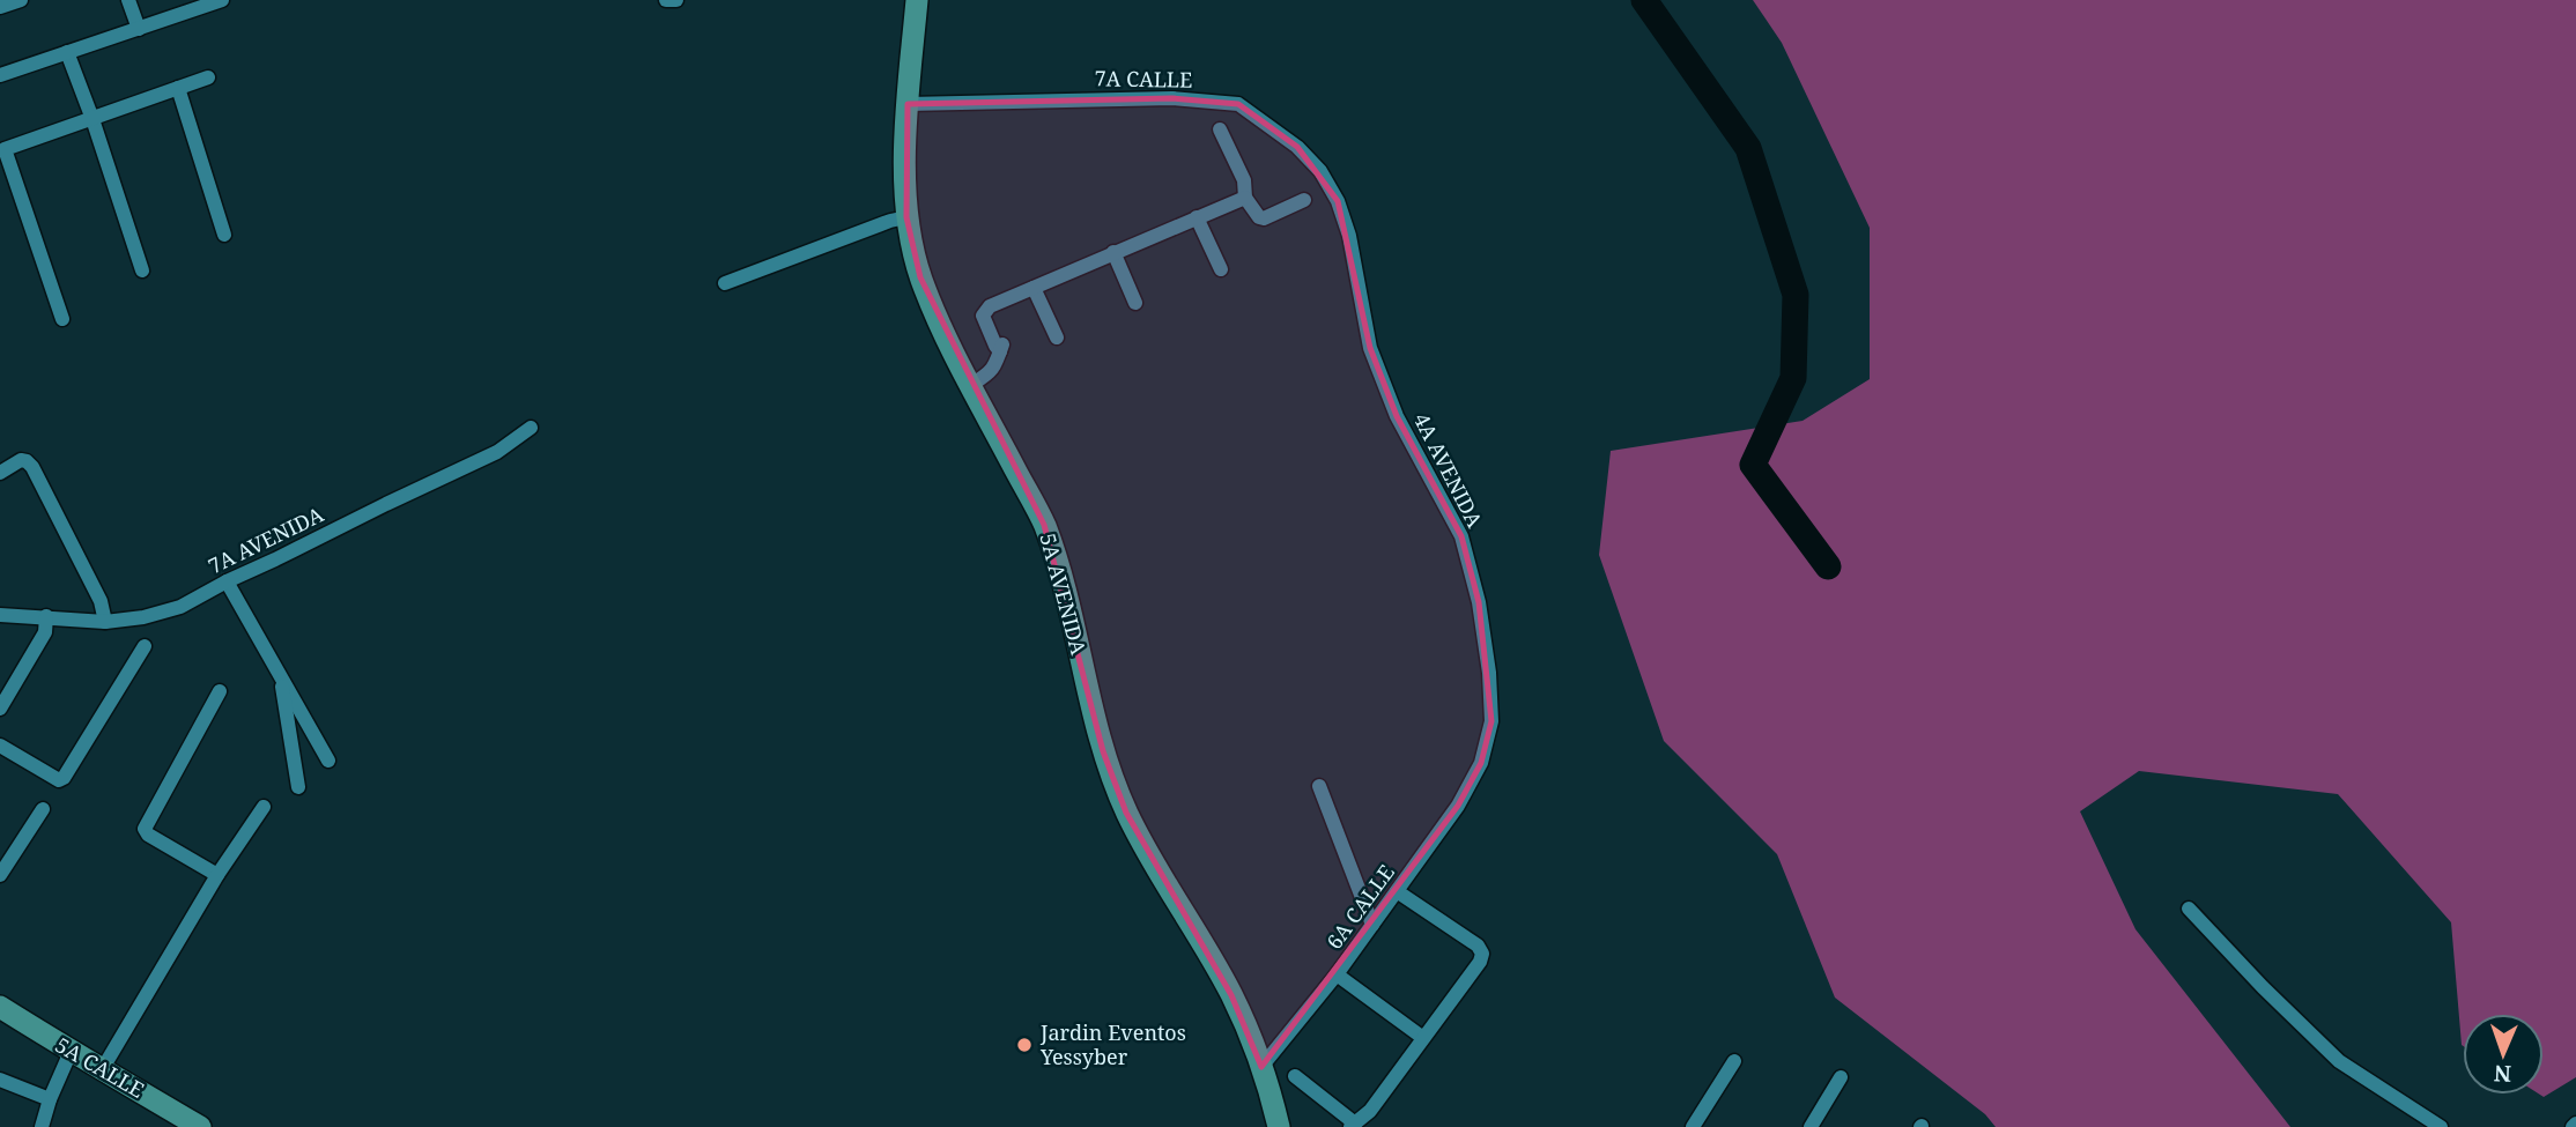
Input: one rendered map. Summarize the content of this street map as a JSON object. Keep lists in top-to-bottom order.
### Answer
{
  "streets": {
    "street": [
      "7A CALLE",
      "4A AVENIDA",
      "7A AVENIDA",
      "5A AVENIDA",
      "6A CALLE",
      "5A CALLE"
    ]
  },
  "crossings": [
    ["7A CALLE", "4A AVENIDA"],
    ["7A CALLE", "5A AVENIDA"],
    ["4A AVENIDA", "6A CALLE"],
    ["5A AVENIDA", "6A CALLE"]
  ],
  "places": ["Jardin Eventos Yessyber"],
  "north": "bottom"
}
